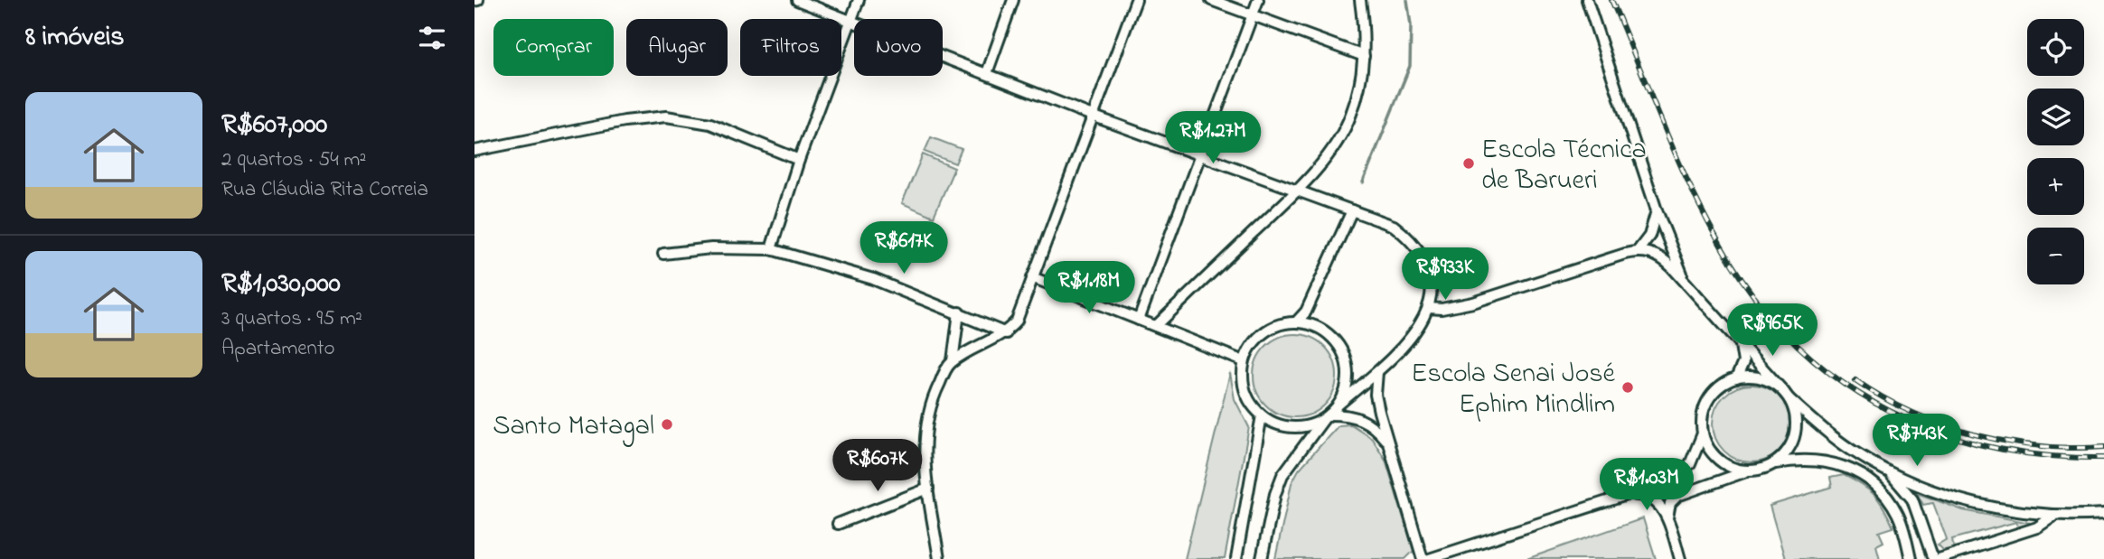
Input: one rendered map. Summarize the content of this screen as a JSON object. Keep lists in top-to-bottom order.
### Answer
{
  "places": ["Escola Técnica de Barueri", "Escola Senai José Ephim Mindlim", "Santo Matagal"],
  "page": {
    "heading": "8 imóveis",
    "map_buttons": ["+", "−"],
    "chip": [
      "Comprar",
      "Alugar",
      "Filtros",
      "Novo"
    ],
    "list": [
      {
        "name": "R$607,000",
        "note": "2 quartos · 54 m² · Rua Cláudia Rita Correia"
      },
      {
        "name": "R$1,030,000",
        "note": "3 quartos · 95 m² · Apartamento"
      }
    ],
    "price": [
      "R$1.27M",
      "R$617K",
      "R$933K",
      "R$1.18M",
      "R$965K",
      "R$743K",
      "R$607K",
      "R$1.03M"
    ]
  }
}
